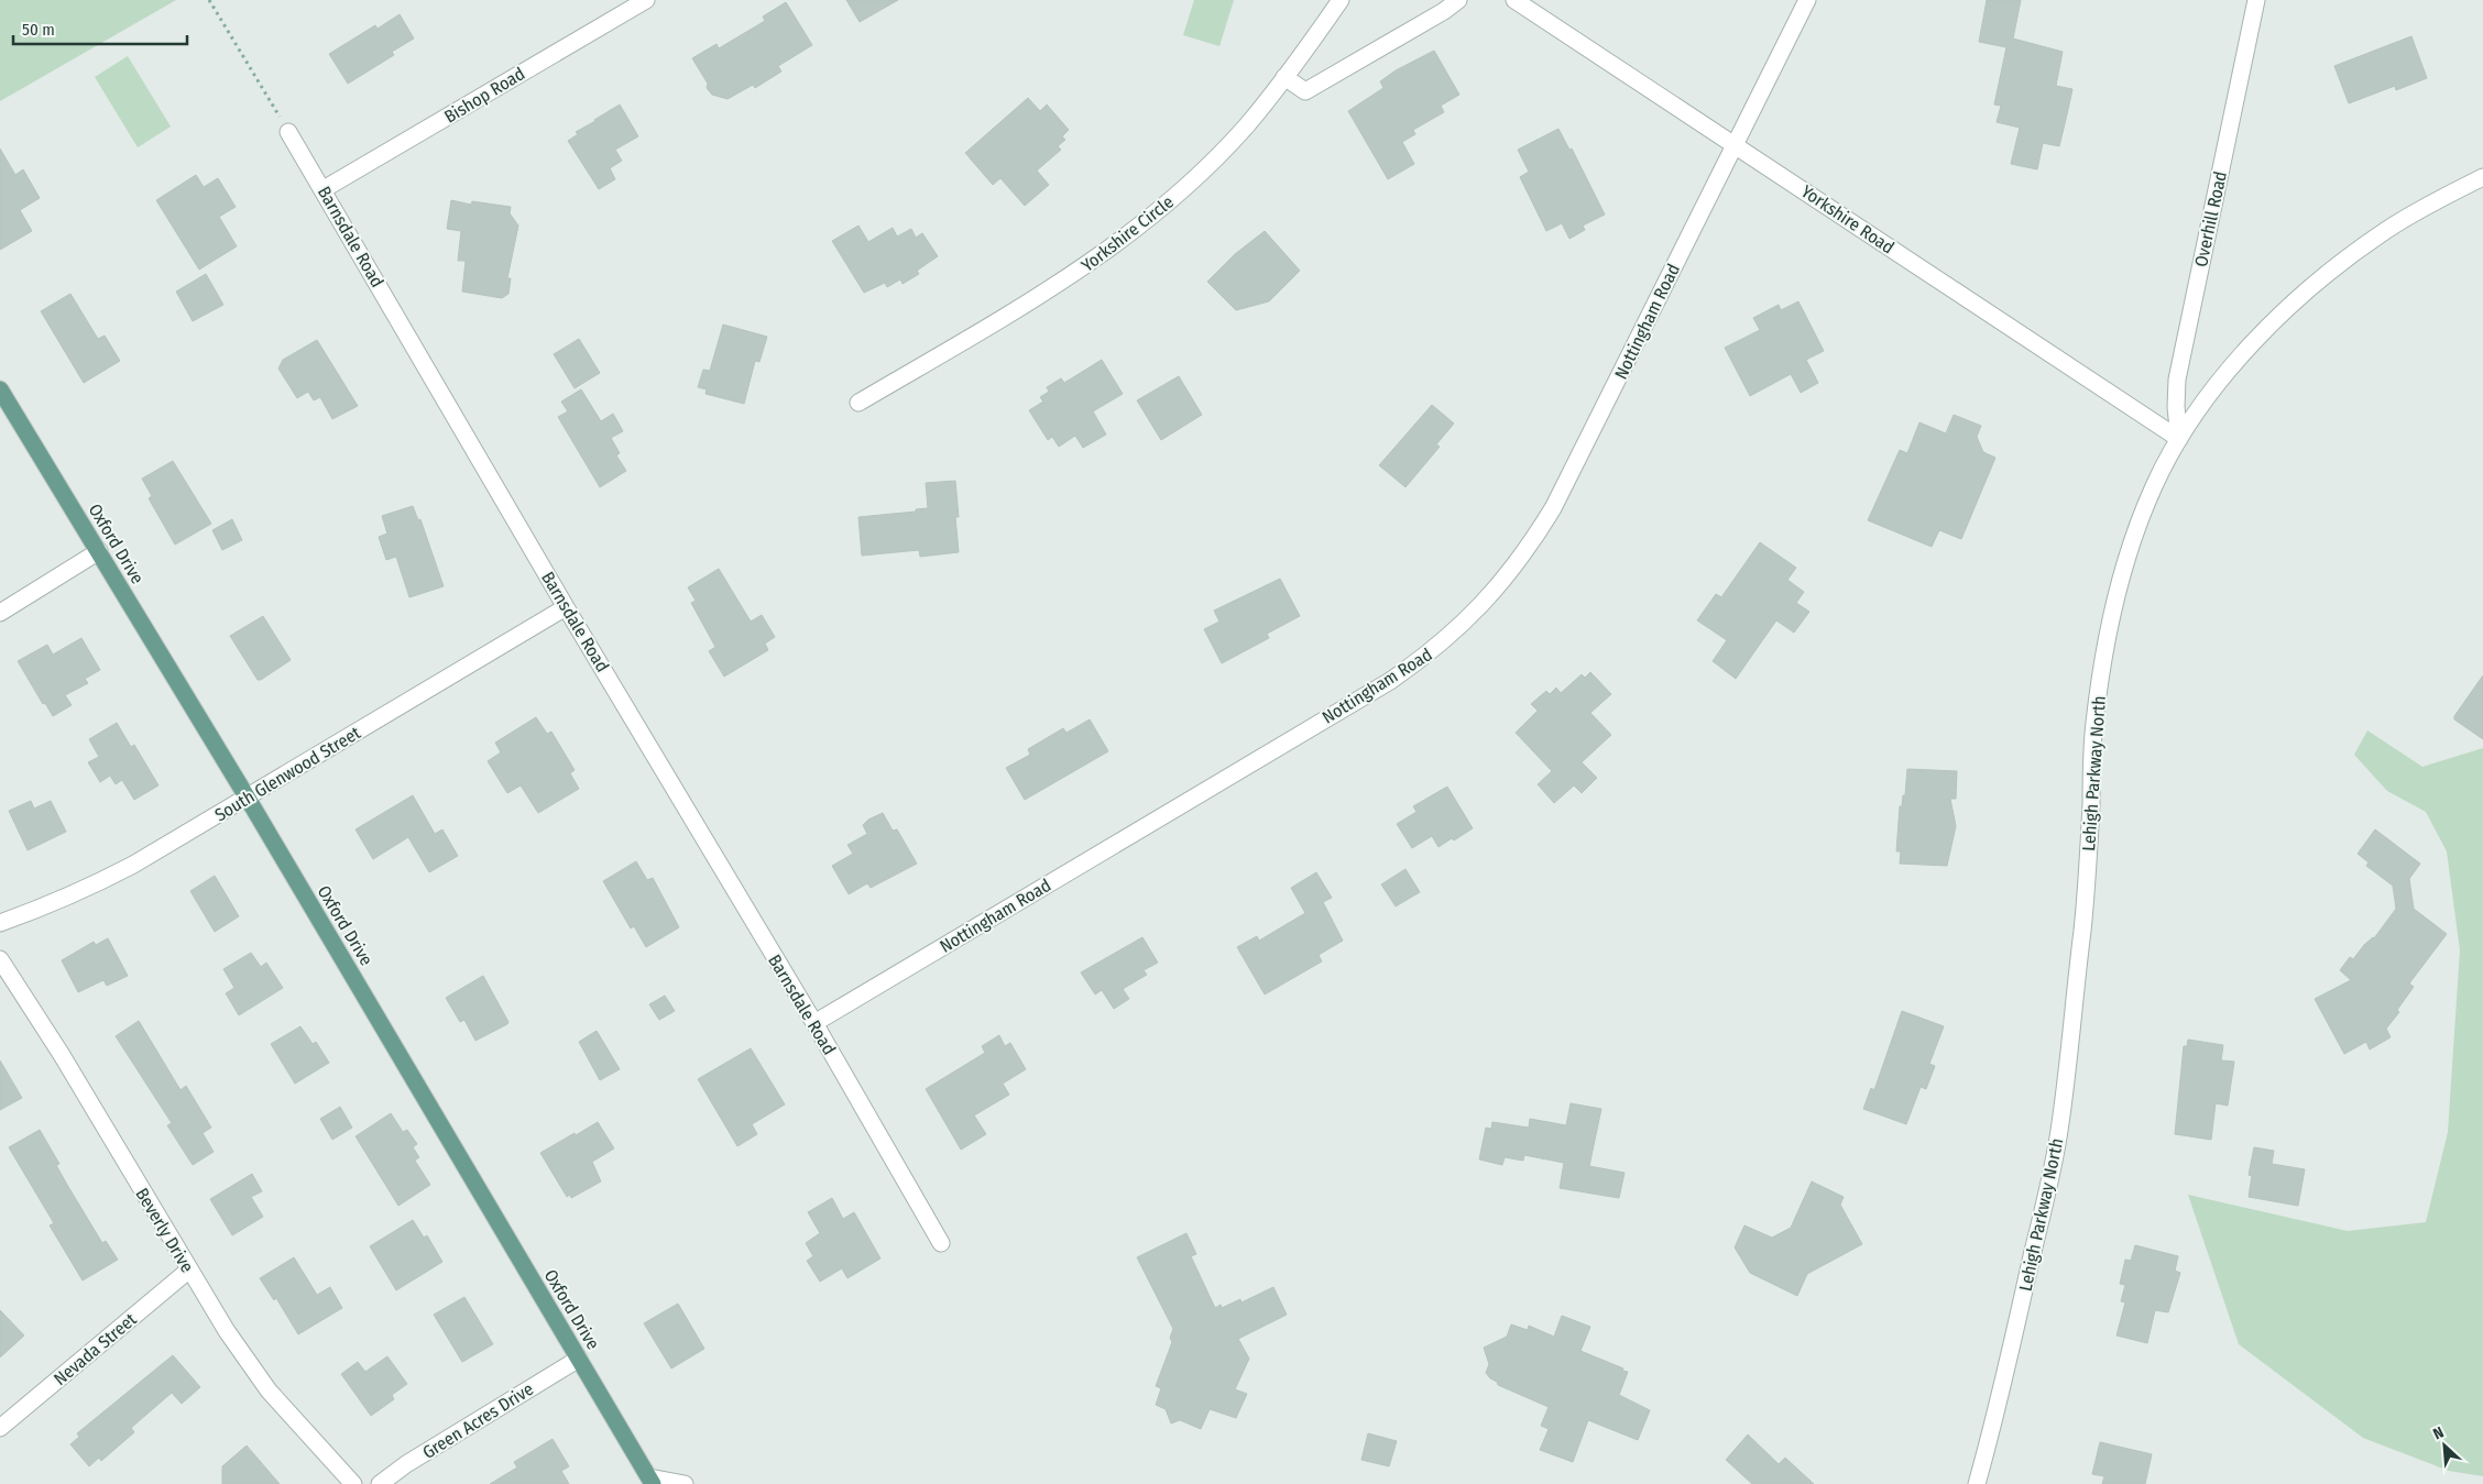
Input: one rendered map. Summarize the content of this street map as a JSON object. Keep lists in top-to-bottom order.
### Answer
{
  "streets": {
    "main road": ["Oxford Drive"],
    "street": [
      "Bishop Road",
      "Yorkshire Road",
      "Overhill Road",
      "Yorkshire Circle",
      "Barnsdale Road",
      "Nottingham Road",
      "South Glenwood Street",
      "Lehigh Parkway North",
      "Beverly Drive",
      "Nevada Street",
      "Green Acres Drive"
    ]
  },
  "crossings": [
    ["Bishop Road", "Barnsdale Road"],
    ["Yorkshire Road", "Overhill Road"],
    ["Yorkshire Road", "Nottingham Road"],
    ["Yorkshire Road", "Lehigh Parkway North"],
    ["Overhill Road", "Lehigh Parkway North"],
    ["Barnsdale Road", "Nottingham Road"],
    ["Barnsdale Road", "South Glenwood Street"],
    ["Oxford Drive", "South Glenwood Street"],
    ["Oxford Drive", "Green Acres Drive"],
    ["Beverly Drive", "Nevada Street"]
  ],
  "scale_bar": "50 m",
  "north": "top left"
}
